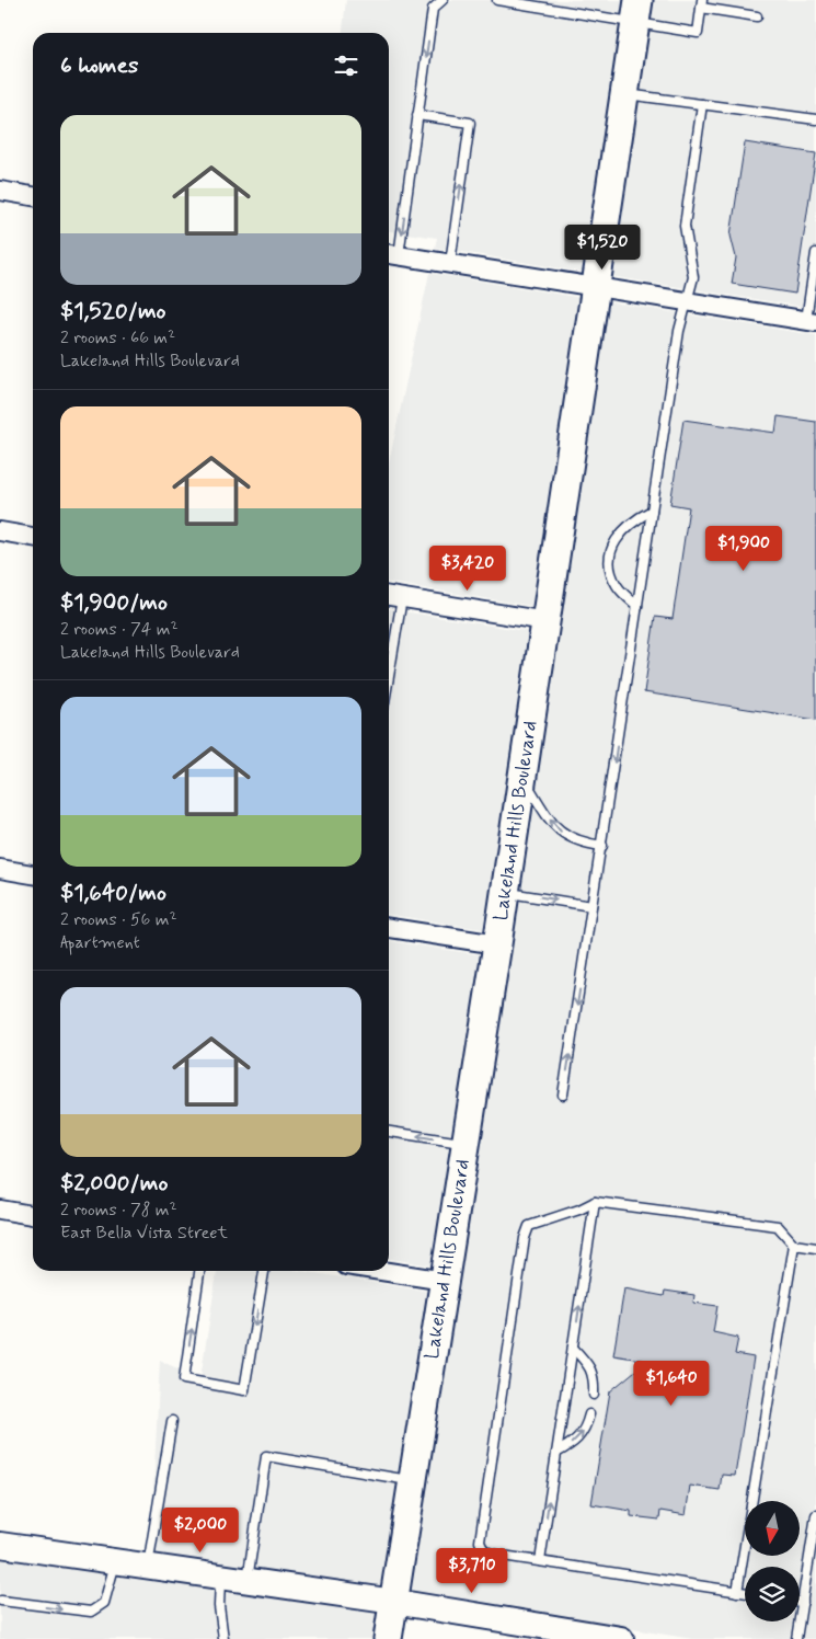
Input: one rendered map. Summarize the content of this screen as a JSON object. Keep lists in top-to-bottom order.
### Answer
{
  "streets": {
    "main road": ["Lakeland Hills Boulevard"]
  },
  "north": "bottom",
  "page": {
    "heading": "6 homes",
    "list": [
      {
        "name": "$1,520/mo",
        "note": "2 rooms · 66 m² · Lakeland Hills Boulevard"
      },
      {
        "name": "$1,900/mo",
        "note": "2 rooms · 74 m² · Lakeland Hills Boulevard"
      },
      {
        "name": "$1,640/mo",
        "note": "2 rooms · 56 m² · Apartment"
      },
      {
        "name": "$2,000/mo",
        "note": "2 rooms · 78 m² · East Bella Vista Street"
      }
    ],
    "price": [
      "$1,520",
      "$1,900",
      "$3,420",
      "$1,640",
      "$2,000",
      "$3,710"
    ]
  }
}
